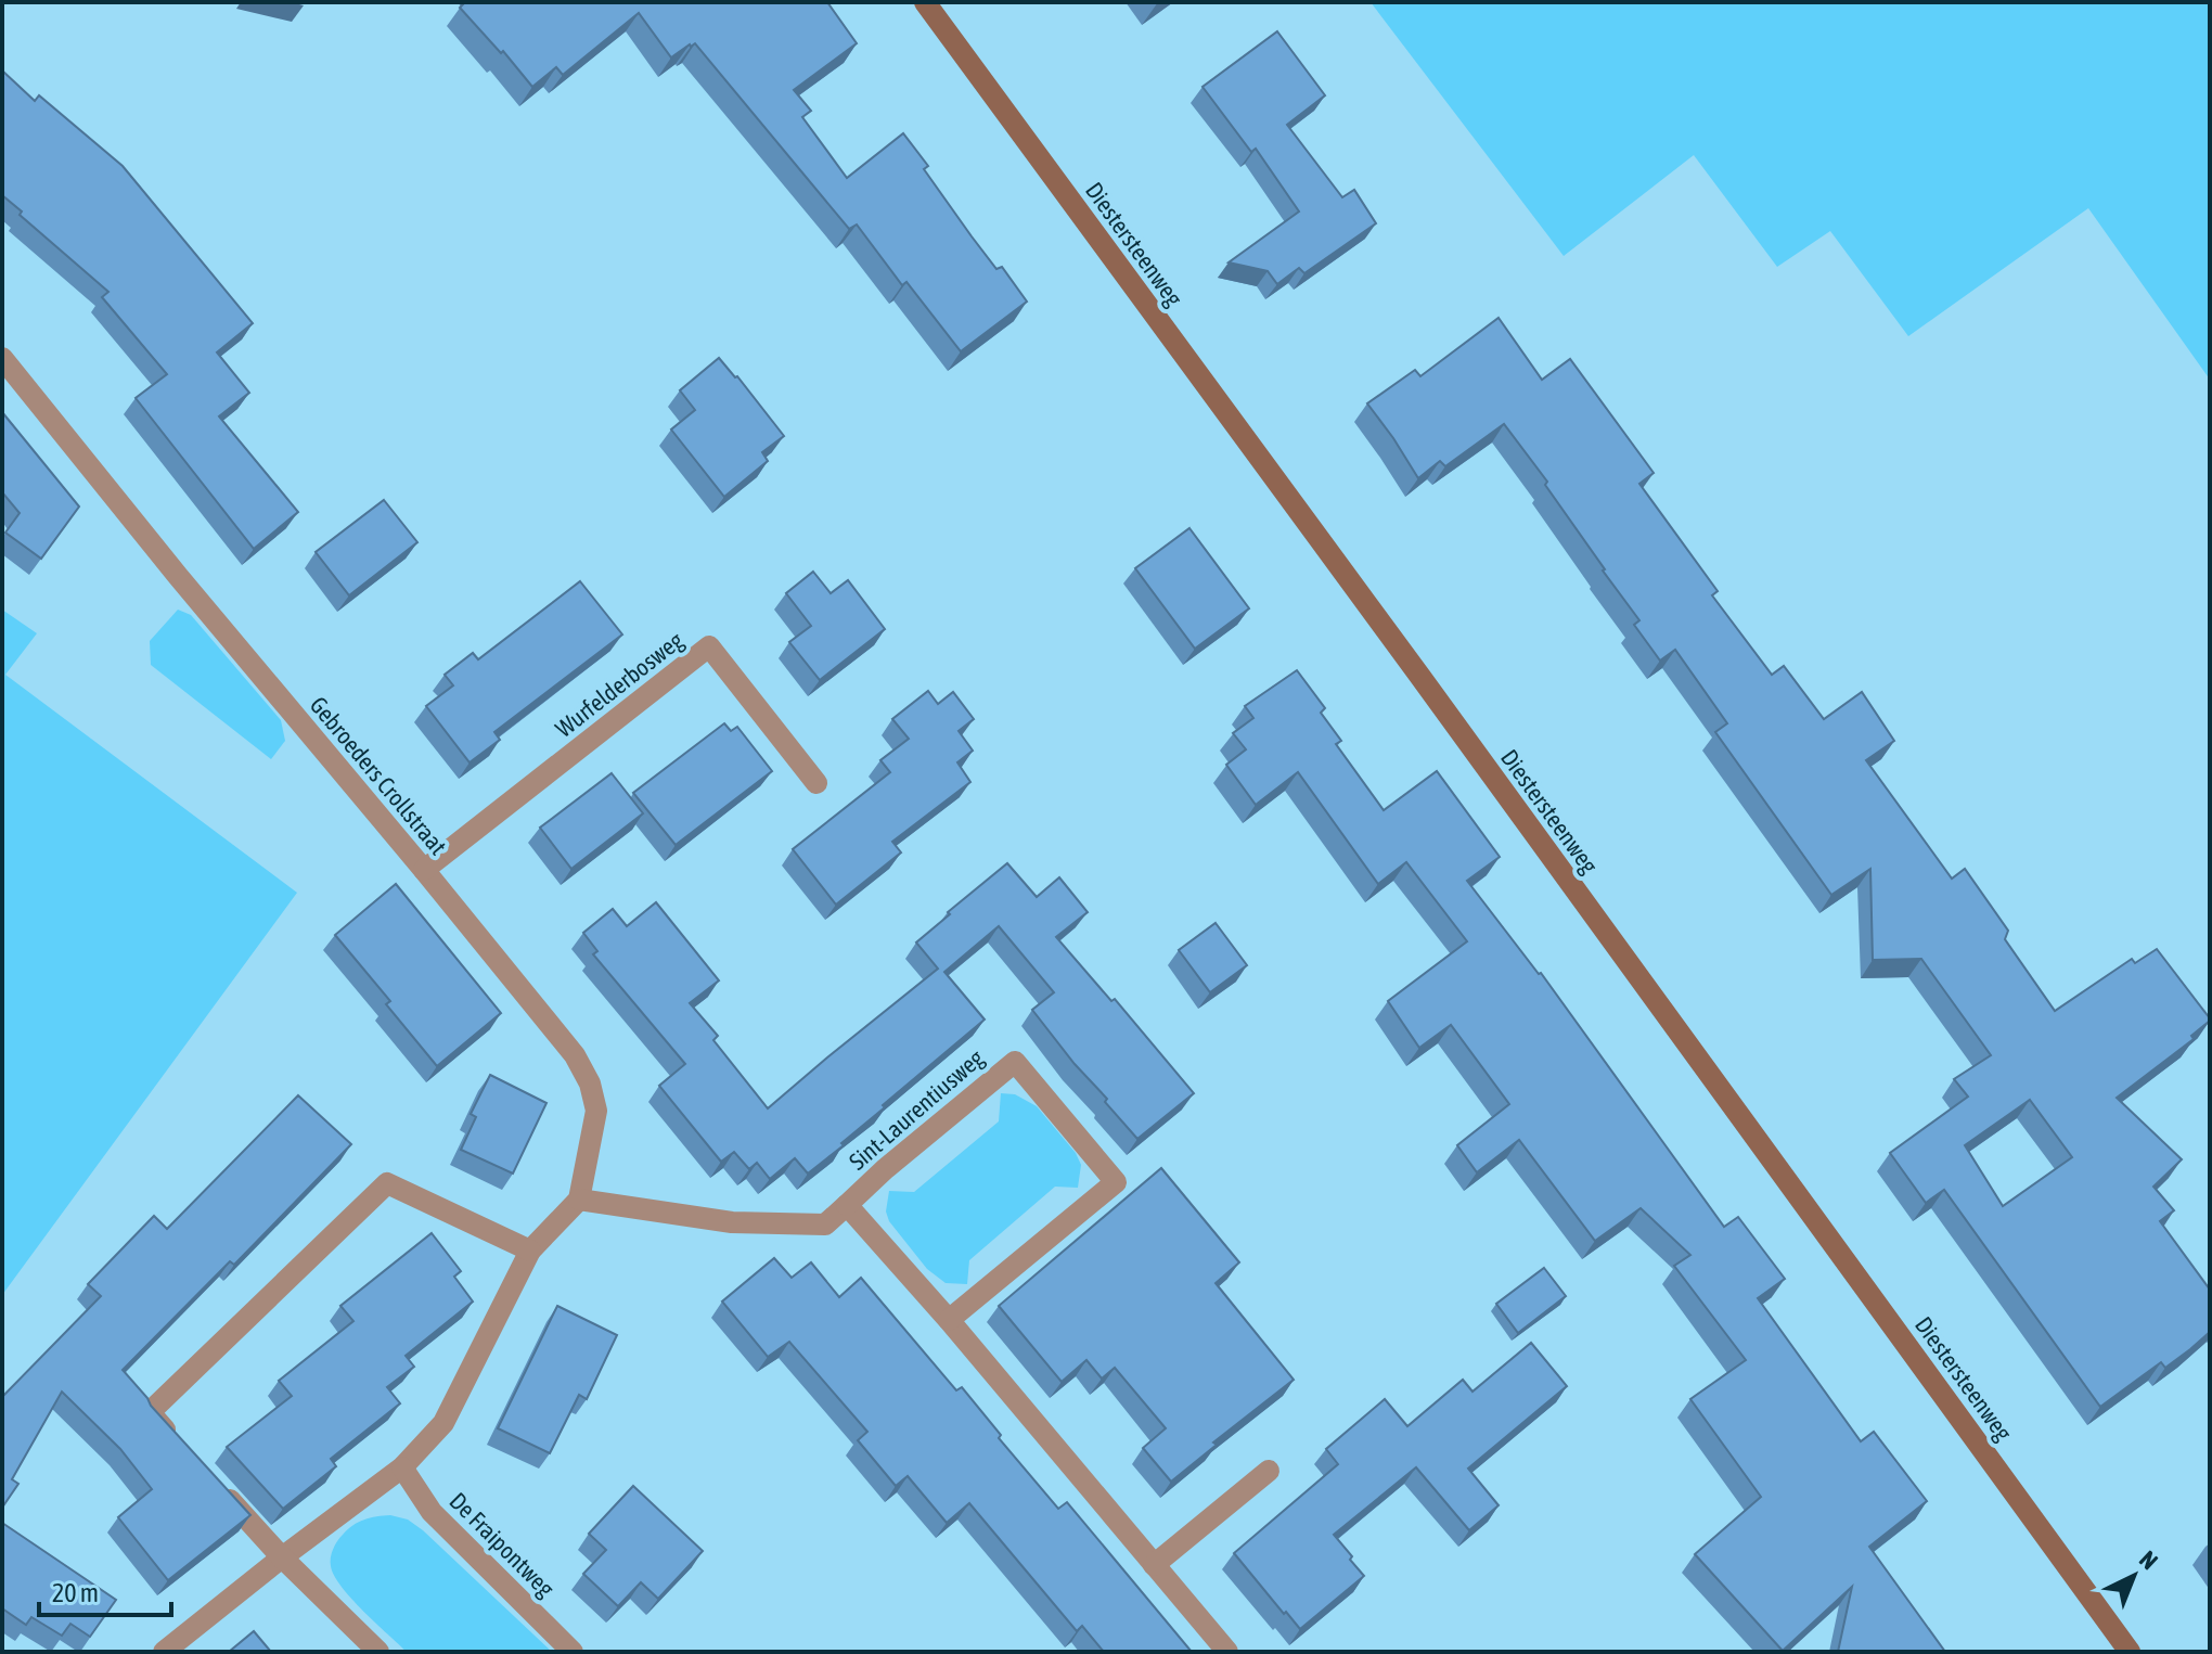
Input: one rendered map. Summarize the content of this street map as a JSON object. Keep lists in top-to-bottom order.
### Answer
{
  "streets": {
    "main road": ["Diestersteenweg"],
    "street": [
      "Wurfelderbosweg",
      "Gebroeders Crollstraat",
      "Sint-Laurentiusweg",
      "De Fraipontweg"
    ]
  },
  "crossings": [
    ["Wurfelderbosweg", "Gebroeders Crollstraat"],
    ["Gebroeders Crollstraat", "Sint-Laurentiusweg"]
  ],
  "scale_bar": "20 m",
  "north": "top right"
}
